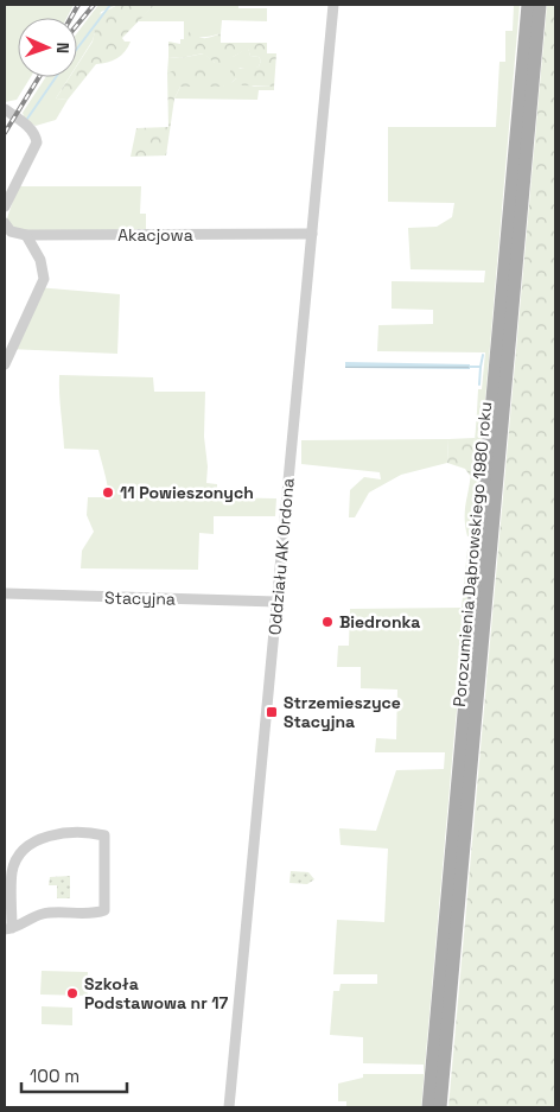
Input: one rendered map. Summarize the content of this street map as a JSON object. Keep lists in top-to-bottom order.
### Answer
{
  "streets": {
    "main road": ["Porozumienia Dąbrowskiego 1980 roku"],
    "street": ["Akacjowa", "Oddziału AK Ordona", "Stacyjna"]
  },
  "crossings": [
    ["Akacjowa", "Oddziału AK Ordona"],
    ["Oddziału AK Ordona", "Stacyjna"]
  ],
  "places": {
    "other": ["11 Powieszonych", "Biedronka", "Szkoła Podstawowa nr 17"],
    "transit": ["Strzemieszyce Stacyjna"]
  },
  "scale_bar": "100 m",
  "north": "right"
}
